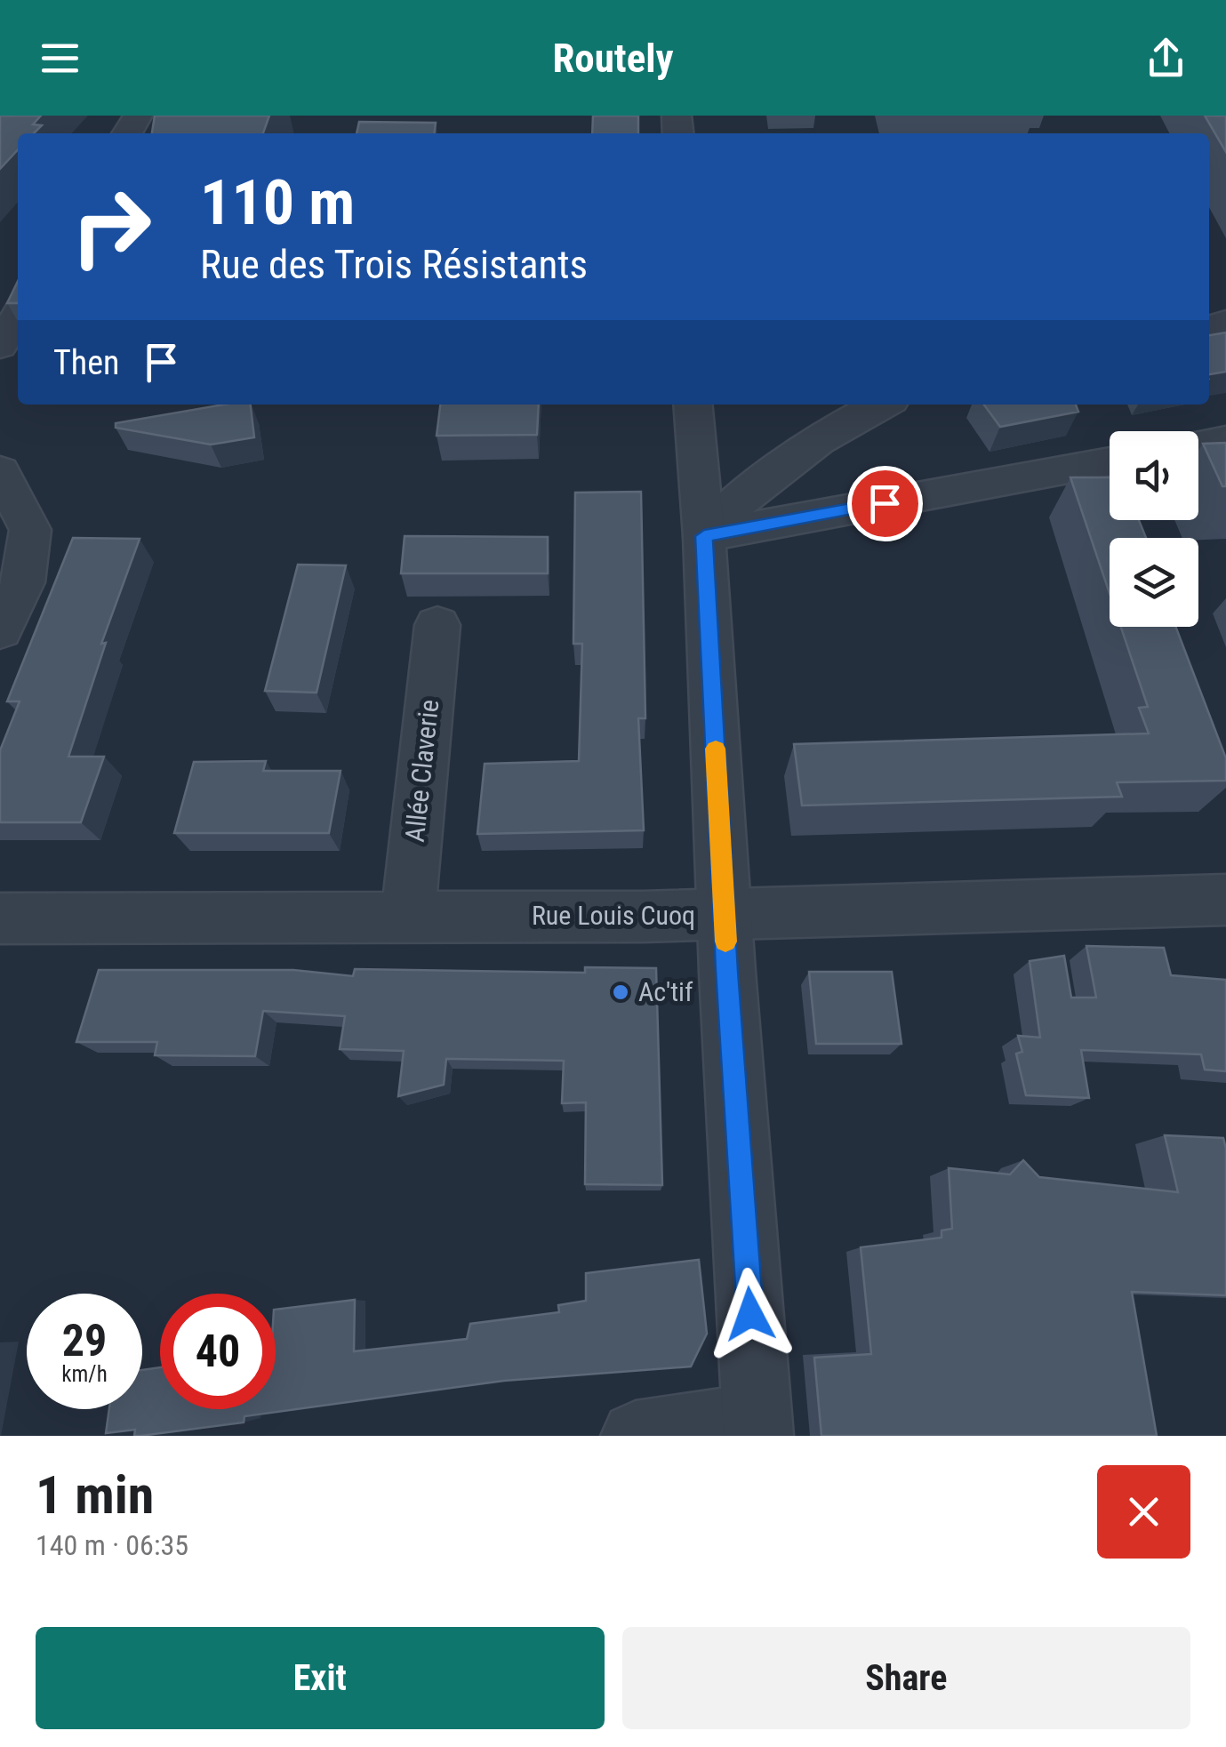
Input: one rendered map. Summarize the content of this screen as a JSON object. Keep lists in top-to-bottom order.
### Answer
{
  "streets": {
    "street": ["Allée Claverie", "Rue Louis Cuoq"]
  },
  "crossings": [
    ["Allée Claverie", "Rue Louis Cuoq"]
  ],
  "places": ["Ac'tif"],
  "page": {
    "header": "Routely",
    "turn": ["110 m", "Rue des Trois Résistants"],
    "then": "Then",
    "speed": "29 km/h",
    "limit": "40",
    "heading": ["1 min", "140 m · 06:35"],
    "buttons": ["Exit", "Share"]
  }
}
